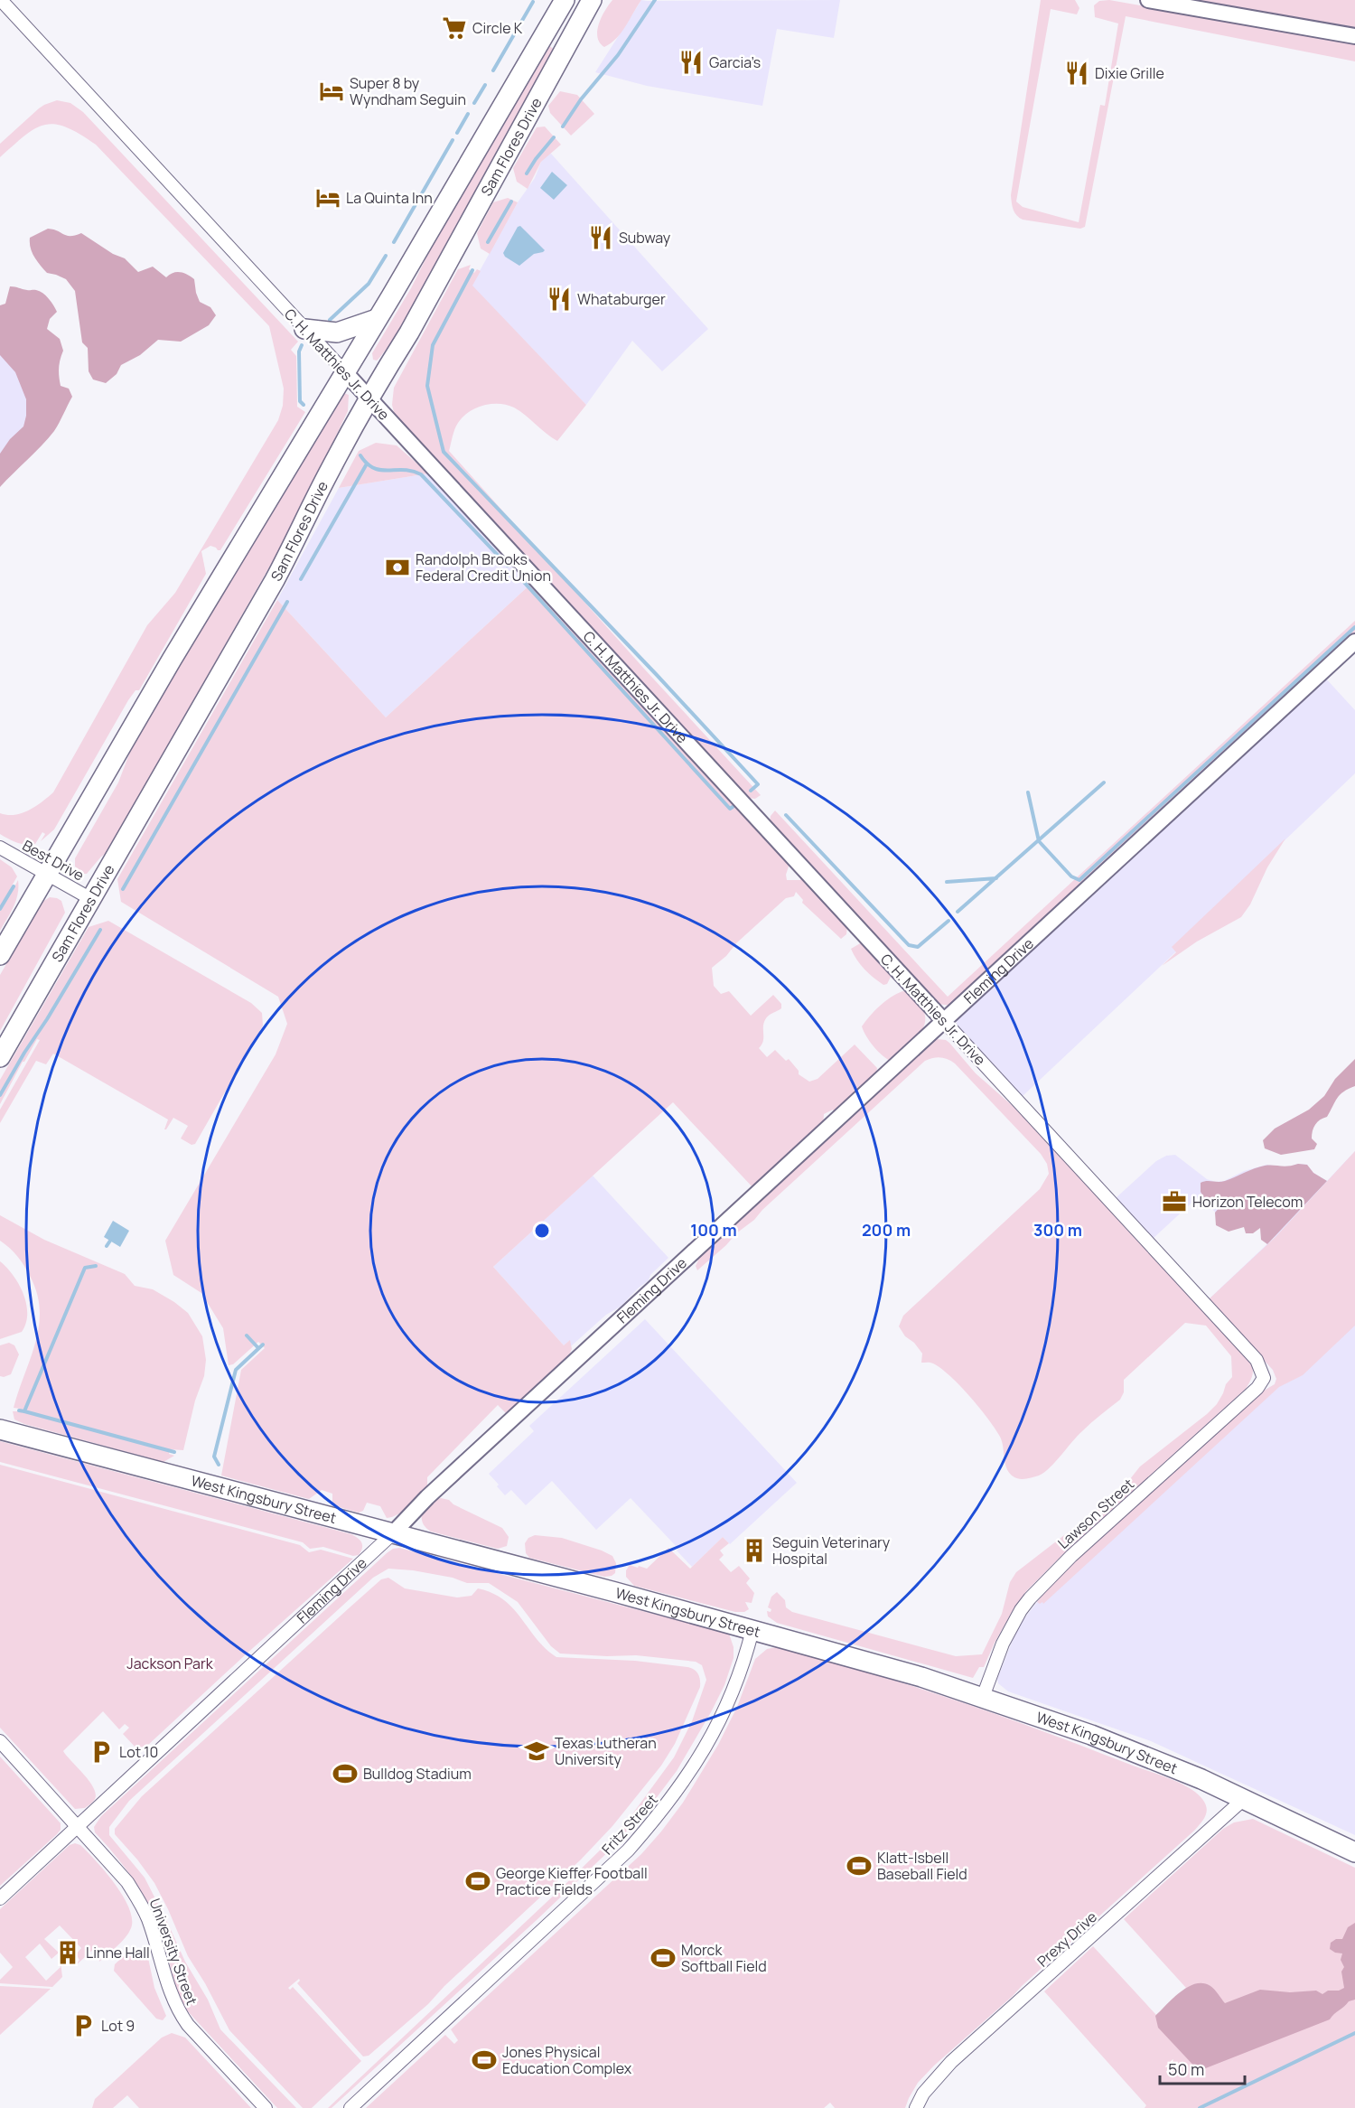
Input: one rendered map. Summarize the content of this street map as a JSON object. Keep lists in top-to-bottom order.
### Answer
{
  "streets": {
    "main road": ["Sam Flores Drive", "West Kingsbury Street"],
    "street": [
      "C. H. Matthies Jr. Drive",
      "Best Drive",
      "Fleming Drive",
      "Lawson Street",
      "Fritz Street",
      "Prexy Drive",
      "University Street"
    ]
  },
  "crossings": [
    ["Sam Flores Drive", "C. H. Matthies Jr. Drive"],
    ["Sam Flores Drive", "Best Drive"],
    ["C. H. Matthies Jr. Drive", "Fleming Drive"],
    ["C. H. Matthies Jr. Drive", "Lawson Street"],
    ["Fleming Drive", "West Kingsbury Street"],
    ["Fleming Drive", "University Street"],
    ["West Kingsbury Street", "Lawson Street"],
    ["West Kingsbury Street", "Fritz Street"],
    ["West Kingsbury Street", "Prexy Drive"]
  ],
  "parks": ["Jackson Park"],
  "places": {
    "supermarket": ["Circle K"],
    "restaurant": [
      "Garcia’s",
      "Dixie Grille",
      "Subway",
      "Whataburger"
    ],
    "hotel": ["Super 8 by Wyndham Seguin", "La Quinta Inn"],
    "bank": ["Randolph Brooks Federal Credit Union"],
    "office": ["Horizon Telecom"],
    "building": ["Seguin Veterinary Hospital", "Linne Hall"],
    "school or university": ["Texas Lutheran University"],
    "parking": ["Lot 10", "Lot 9"],
    "sports": [
      "Bulldog Stadium",
      "Klatt-Isbell Baseball Field",
      "George Kieffer Football Practice Fields",
      "Morck Softball Field",
      "Jones Physical Education Complex"
    ]
  },
  "scale_bar": "50 m",
  "rings": ["100 m", "200 m", "300 m"]
}
